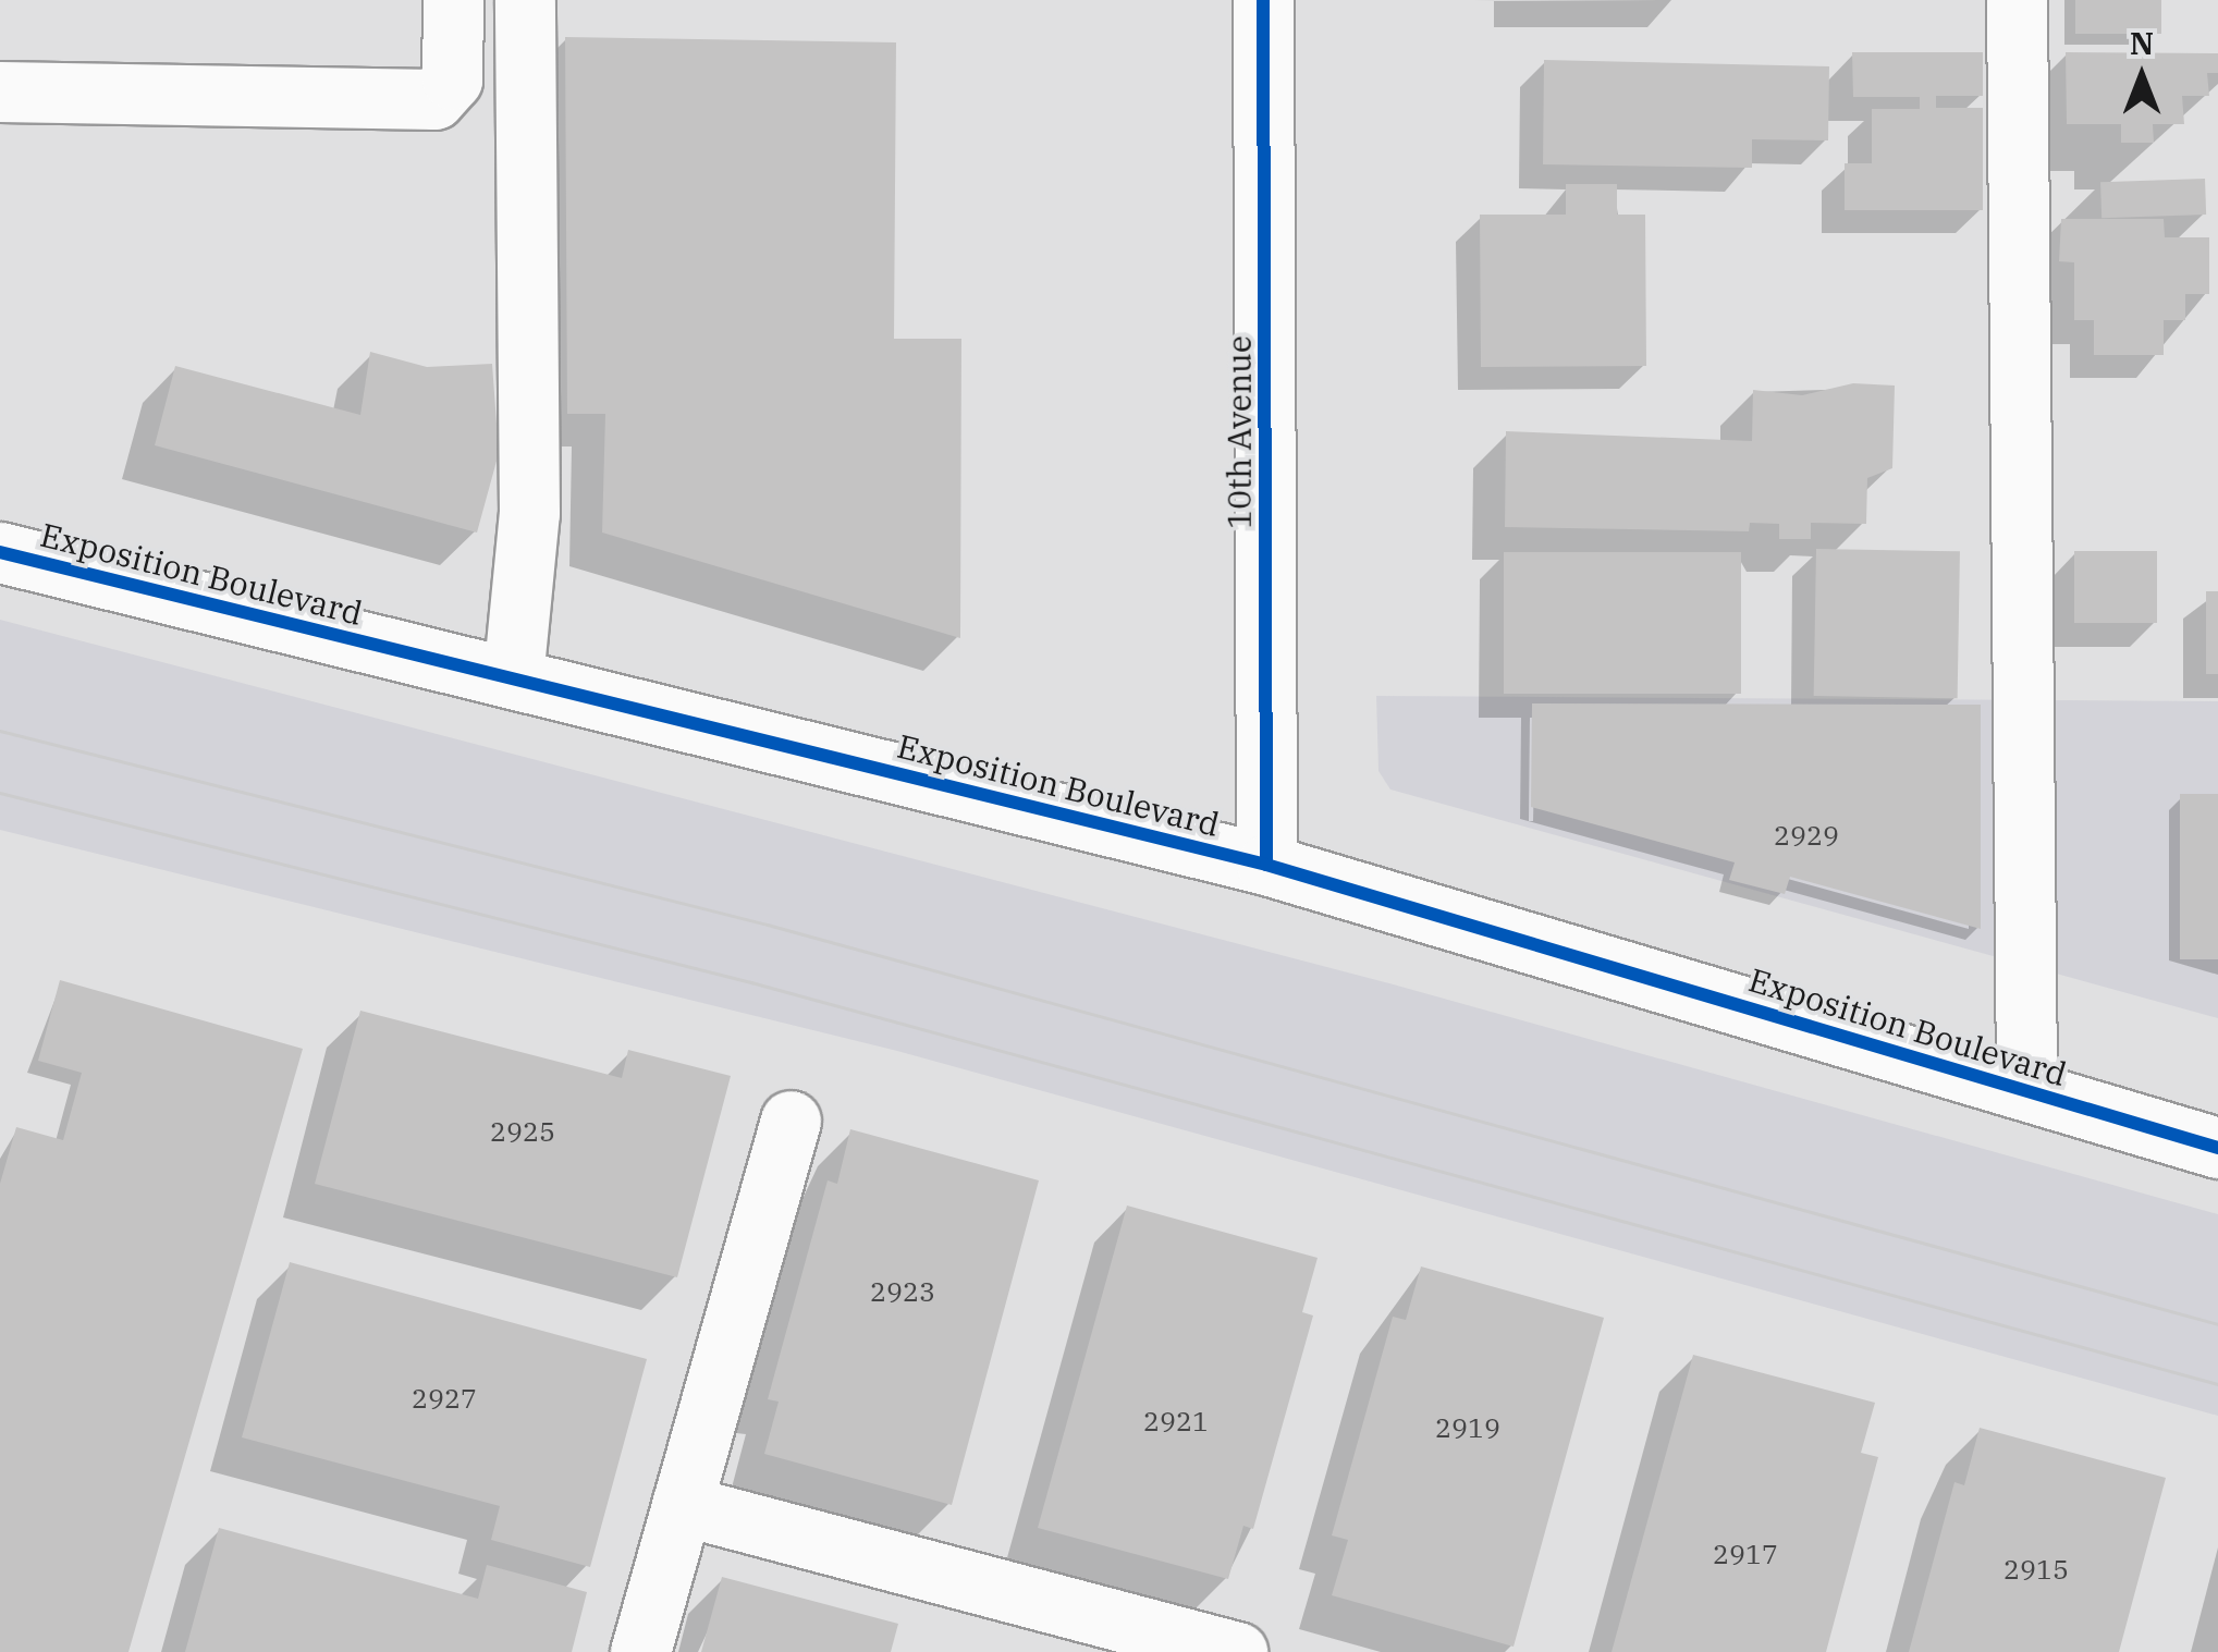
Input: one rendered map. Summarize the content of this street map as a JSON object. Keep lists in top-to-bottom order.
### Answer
{
  "streets": {
    "street": ["10th Avenue", "Exposition Boulevard"]
  },
  "crossings": [
    ["10th Avenue", "Exposition Boulevard"]
  ],
  "house_numbers": [
    "2929",
    "2925",
    "2923",
    "2927",
    "2921",
    "2919",
    "2917",
    "2915"
  ],
  "north": "top"
}
